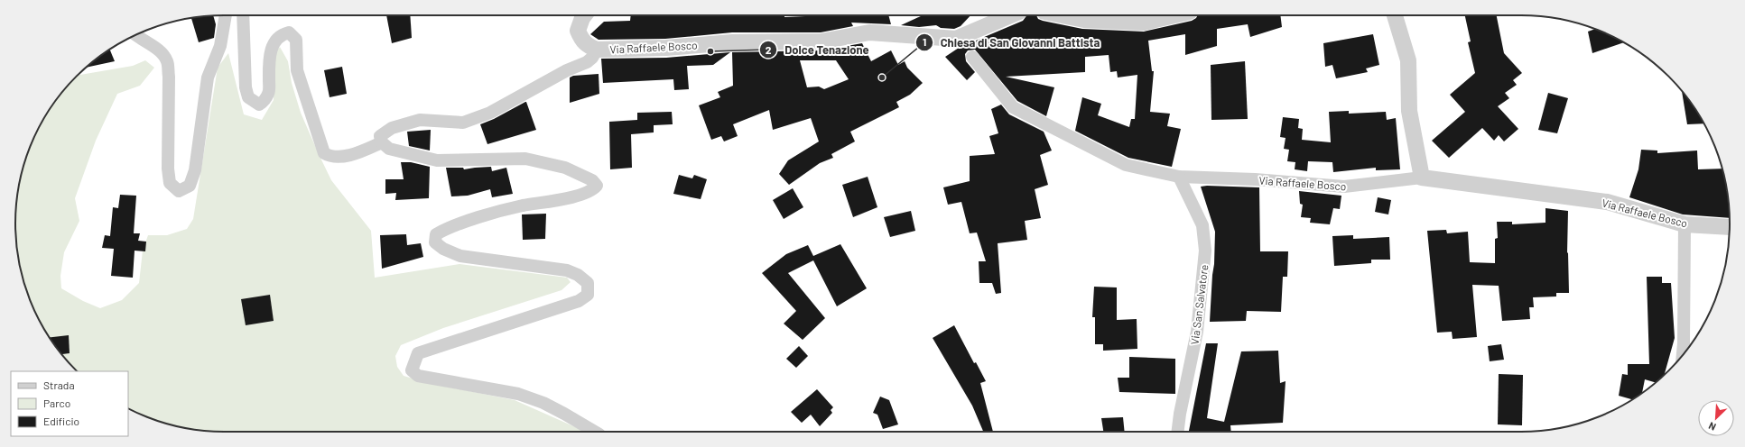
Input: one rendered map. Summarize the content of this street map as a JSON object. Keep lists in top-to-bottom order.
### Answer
{
  "streets": {
    "street": ["Via Raffaele Bosco", "Via San Salvatore"]
  },
  "crossings": [
    ["Via Raffaele Bosco", "Via San Salvatore"]
  ],
  "places": ["Dolce Tenazione", "Chiesa di San Giovanni Battista"],
  "legend": ["Strada", "Parco", "Edificio"],
  "north": "bottom left"
}
